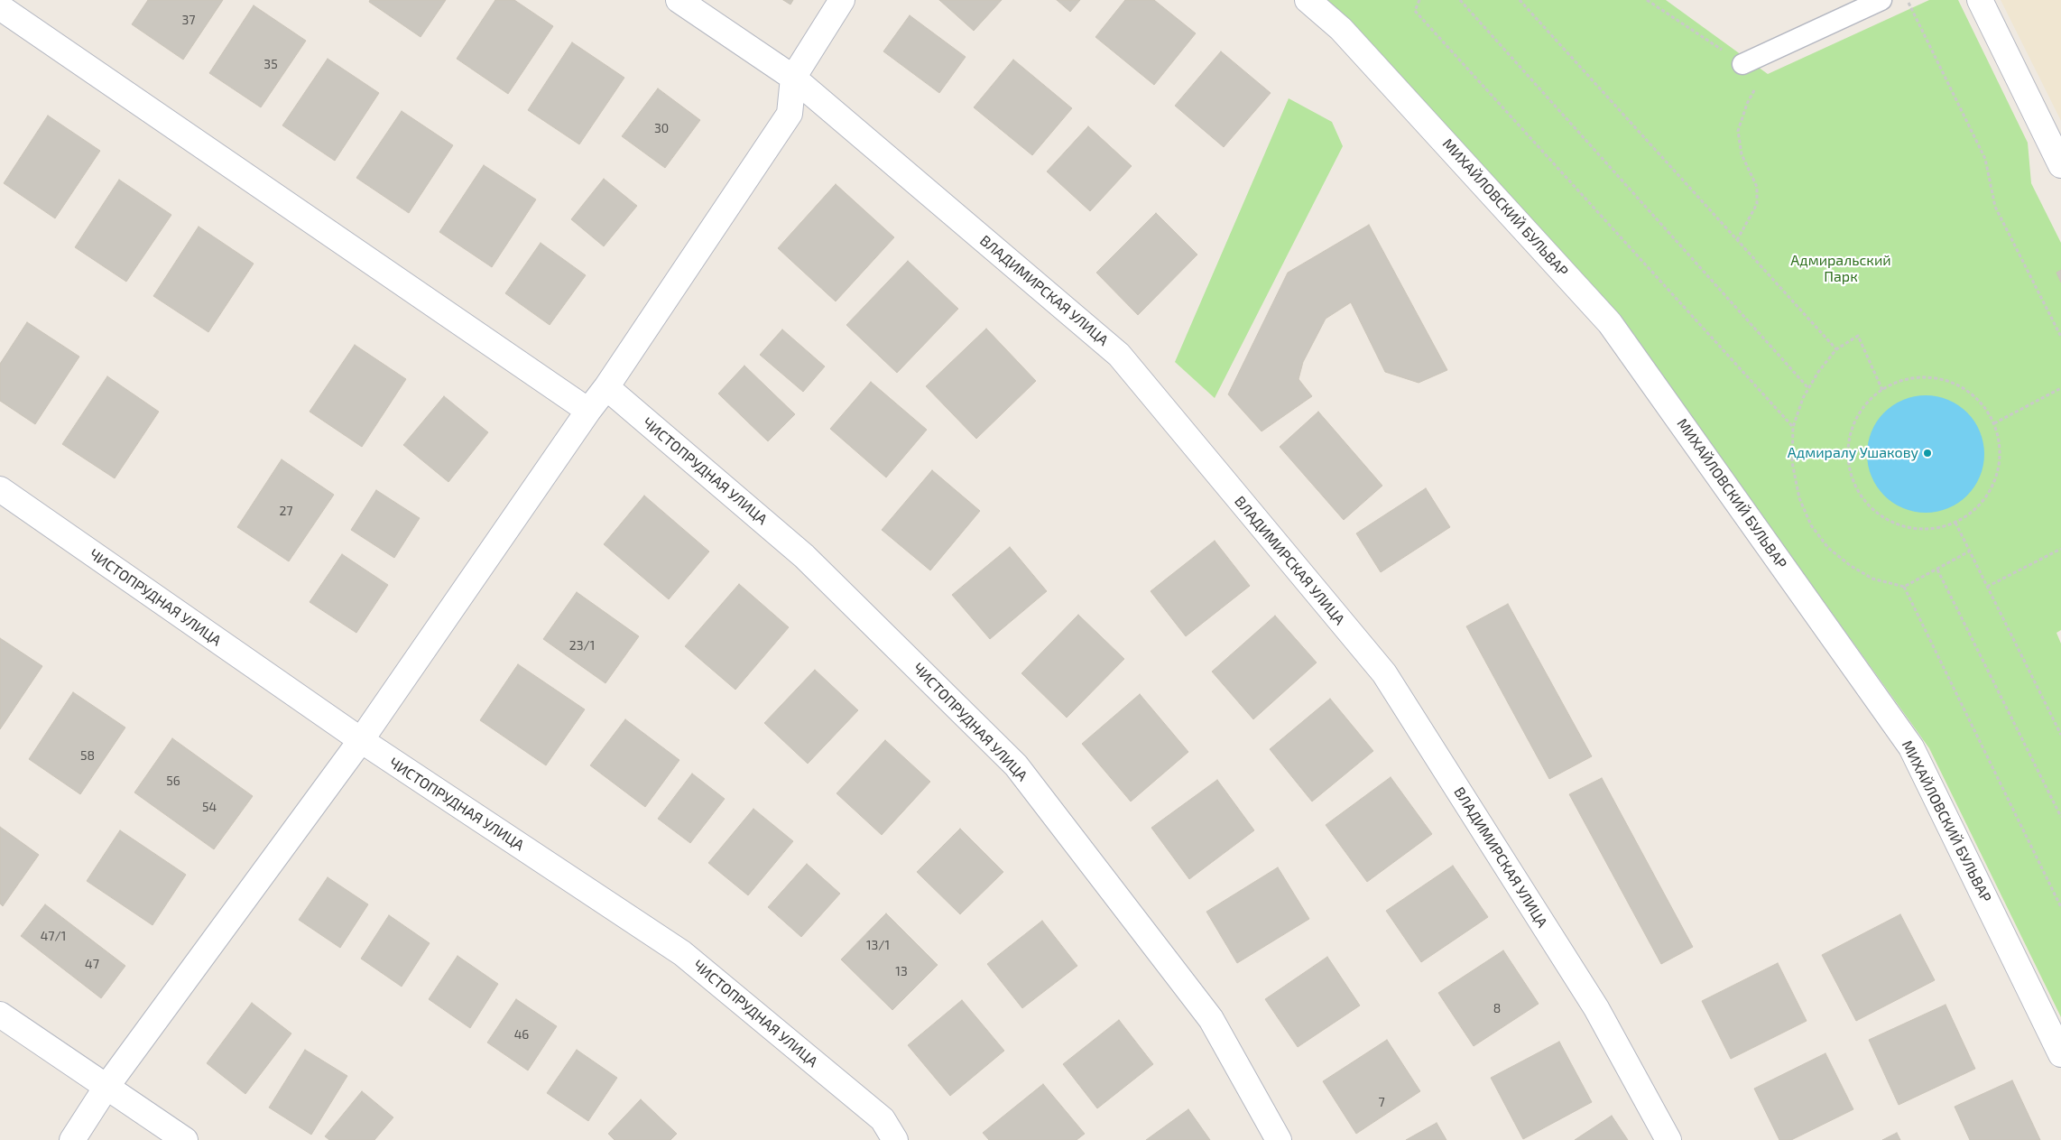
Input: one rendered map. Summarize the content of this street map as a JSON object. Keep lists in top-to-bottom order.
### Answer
{
  "streets": {
    "street": ["МИХАЙЛОВСКИЙ БУЛЬВАР", "ВЛАДИМИРСКАЯ УЛИЦА", "ЧИСТОПРУДНАЯ УЛИЦА"]
  },
  "parks": ["Адмиральский Парк"],
  "places": ["Адмиралу Ушакову"],
  "house_numbers": [
    "37",
    "35",
    "30",
    "27",
    "23/1",
    "58",
    "56",
    "54",
    "47/1",
    "13/1",
    "47",
    "13",
    "8",
    "46",
    "7"
  ]
}
